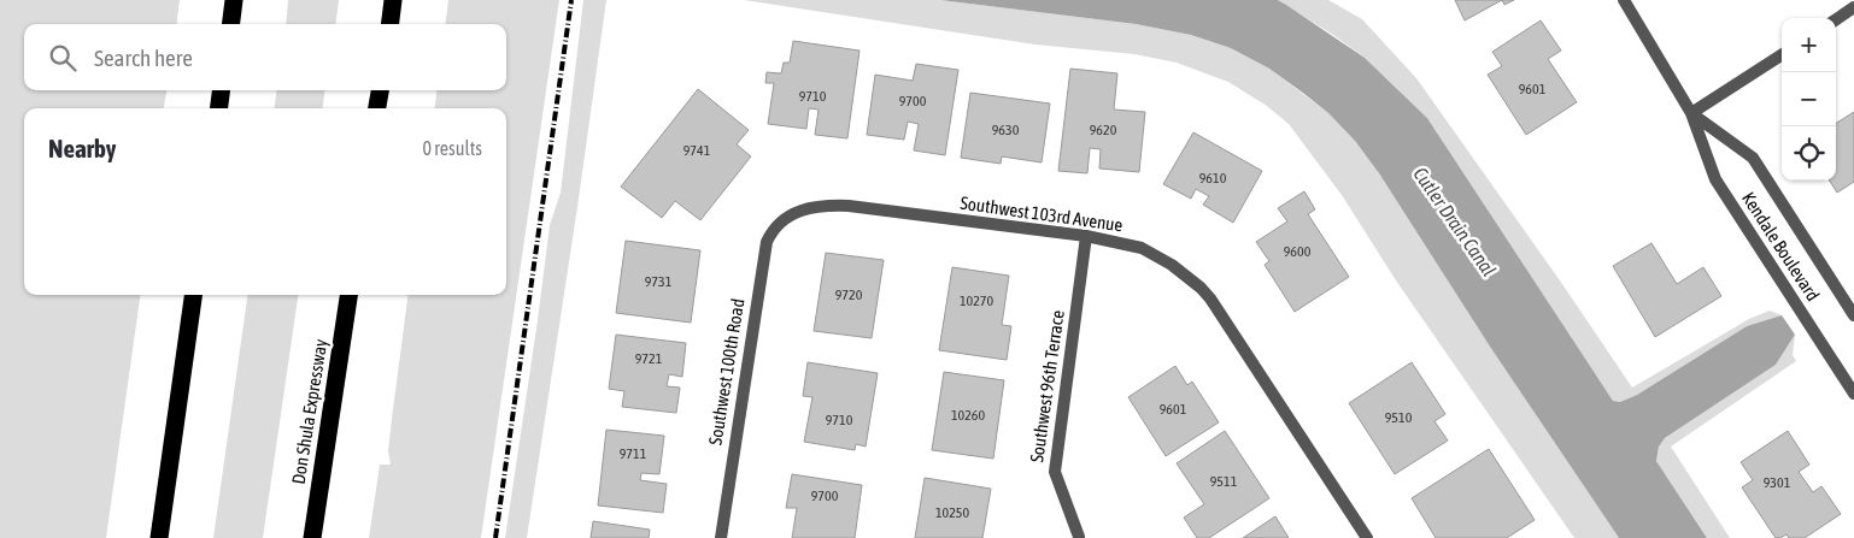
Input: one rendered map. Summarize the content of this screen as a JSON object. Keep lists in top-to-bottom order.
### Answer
{
  "streets": {
    "highway": ["Don Shula Expressway"],
    "street": [
      "Southwest 103rd Avenue",
      "Kendale Boulevard",
      "Southwest 100th Road",
      "Southwest 96th Terrace"
    ]
  },
  "crossings": [
    ["Southwest 103rd Avenue", "Southwest 100th Road"],
    ["Southwest 103rd Avenue", "Southwest 96th Terrace"]
  ],
  "water": ["Cutler Drain Canal"],
  "house_numbers": [
    "9601",
    "9710",
    "9700",
    "9630",
    "9620",
    "9741",
    "9610",
    "9600",
    "9731",
    "9720",
    "10270",
    "9721",
    "9601",
    "10260",
    "9510",
    "9710",
    "9711",
    "9511",
    "9301",
    "9700",
    "10250"
  ],
  "page": {
    "map_buttons": ["+", "−"],
    "search": "Search here",
    "heading": ["Nearby", "0 results"]
  }
}
